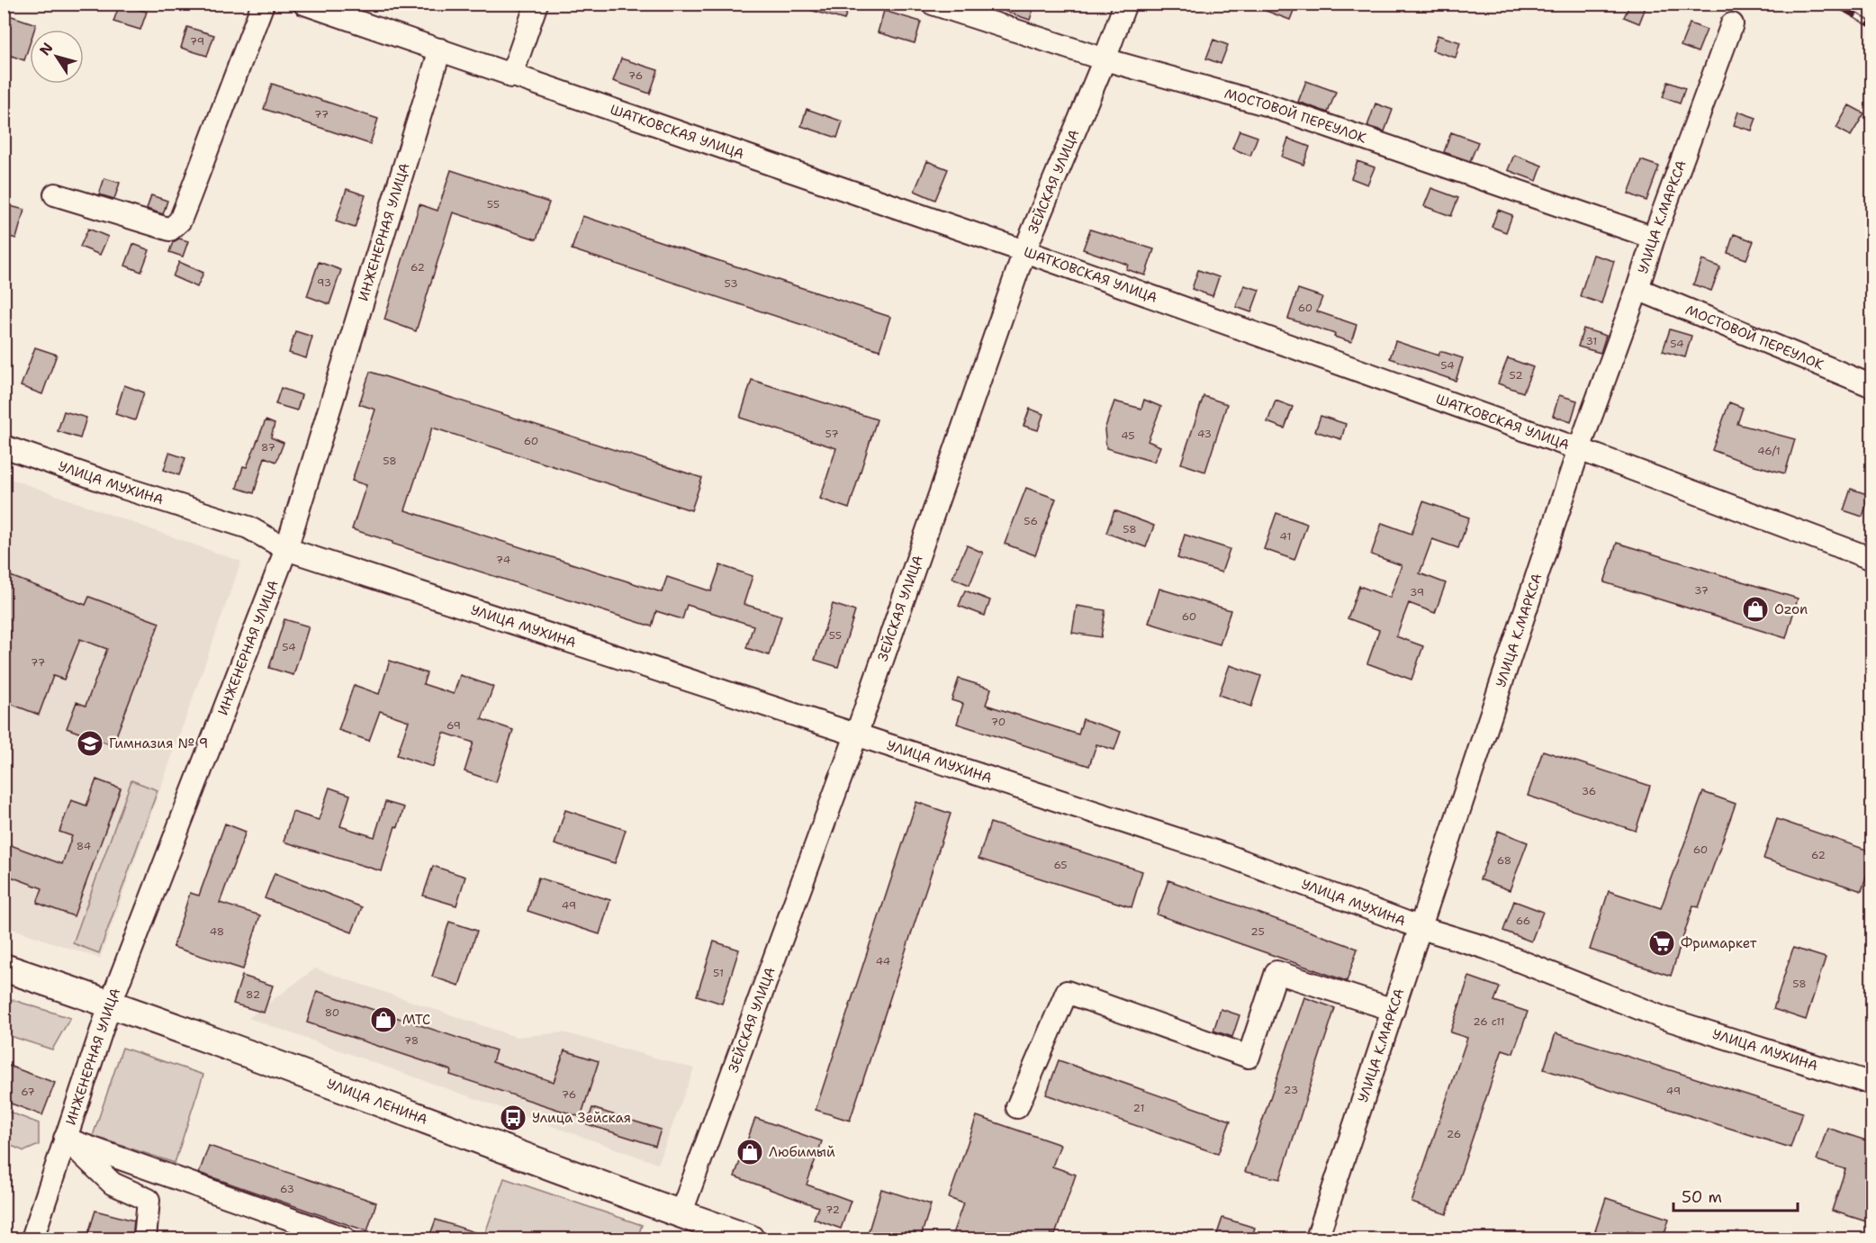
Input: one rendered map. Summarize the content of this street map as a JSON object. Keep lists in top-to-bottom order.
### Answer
{
  "streets": {
    "main road": ["УЛИЦА ЛЕНИНА"],
    "street": [
      "МОСТОВОЙ ПЕРЕУЛОК",
      "ШАТКОВСКАЯ УЛИЦА",
      "ЗЕЙСКАЯ УЛИЦА",
      "УЛИЦА К.МАРКСА",
      "ИНЖЕНЕРНАЯ УЛИЦА",
      "УЛИЦА МУХИНА"
    ]
  },
  "crossings": [
    ["МОСТОВОЙ ПЕРЕУЛОК", "ЗЕЙСКАЯ УЛИЦА"],
    ["МОСТОВОЙ ПЕРЕУЛОК", "УЛИЦА К.МАРКСА"],
    ["ШАТКОВСКАЯ УЛИЦА", "ЗЕЙСКАЯ УЛИЦА"],
    ["ШАТКОВСКАЯ УЛИЦА", "УЛИЦА К.МАРКСА"],
    ["ШАТКОВСКАЯ УЛИЦА", "ИНЖЕНЕРНАЯ УЛИЦА"],
    ["ЗЕЙСКАЯ УЛИЦА", "УЛИЦА МУХИНА"],
    ["ЗЕЙСКАЯ УЛИЦА", "УЛИЦА ЛЕНИНА"],
    ["УЛИЦА К.МАРКСА", "УЛИЦА МУХИНА"],
    ["ИНЖЕНЕРНАЯ УЛИЦА", "УЛИЦА МУХИНА"],
    ["ИНЖЕНЕРНАЯ УЛИЦА", "УЛИЦА ЛЕНИНА"]
  ],
  "places": {
    "shop": ["Ozon", "МТС", "Любимый"],
    "school or university": ["Гимназия № 9"],
    "supermarket": ["Фримаркет"],
    "bus stop": ["Улица Зейская"]
  },
  "house_numbers": [
    "79",
    "76",
    "77",
    "55",
    "62",
    "93",
    "53",
    "60",
    "31",
    "54",
    "54",
    "52",
    "57",
    "43",
    "45",
    "60",
    "87",
    "46/1",
    "58",
    "56",
    "58",
    "41",
    "74",
    "37",
    "39",
    "60",
    "55",
    "54",
    "77",
    "70",
    "69",
    "36",
    "84",
    "60",
    "62",
    "68",
    "65",
    "49",
    "66",
    "48",
    "25",
    "44",
    "51",
    "58",
    "82",
    "80",
    "26 с11",
    "78",
    "23",
    "49",
    "67",
    "76",
    "21",
    "26",
    "63",
    "72"
  ],
  "scale_bar": "50 m",
  "north": "top left"
}
